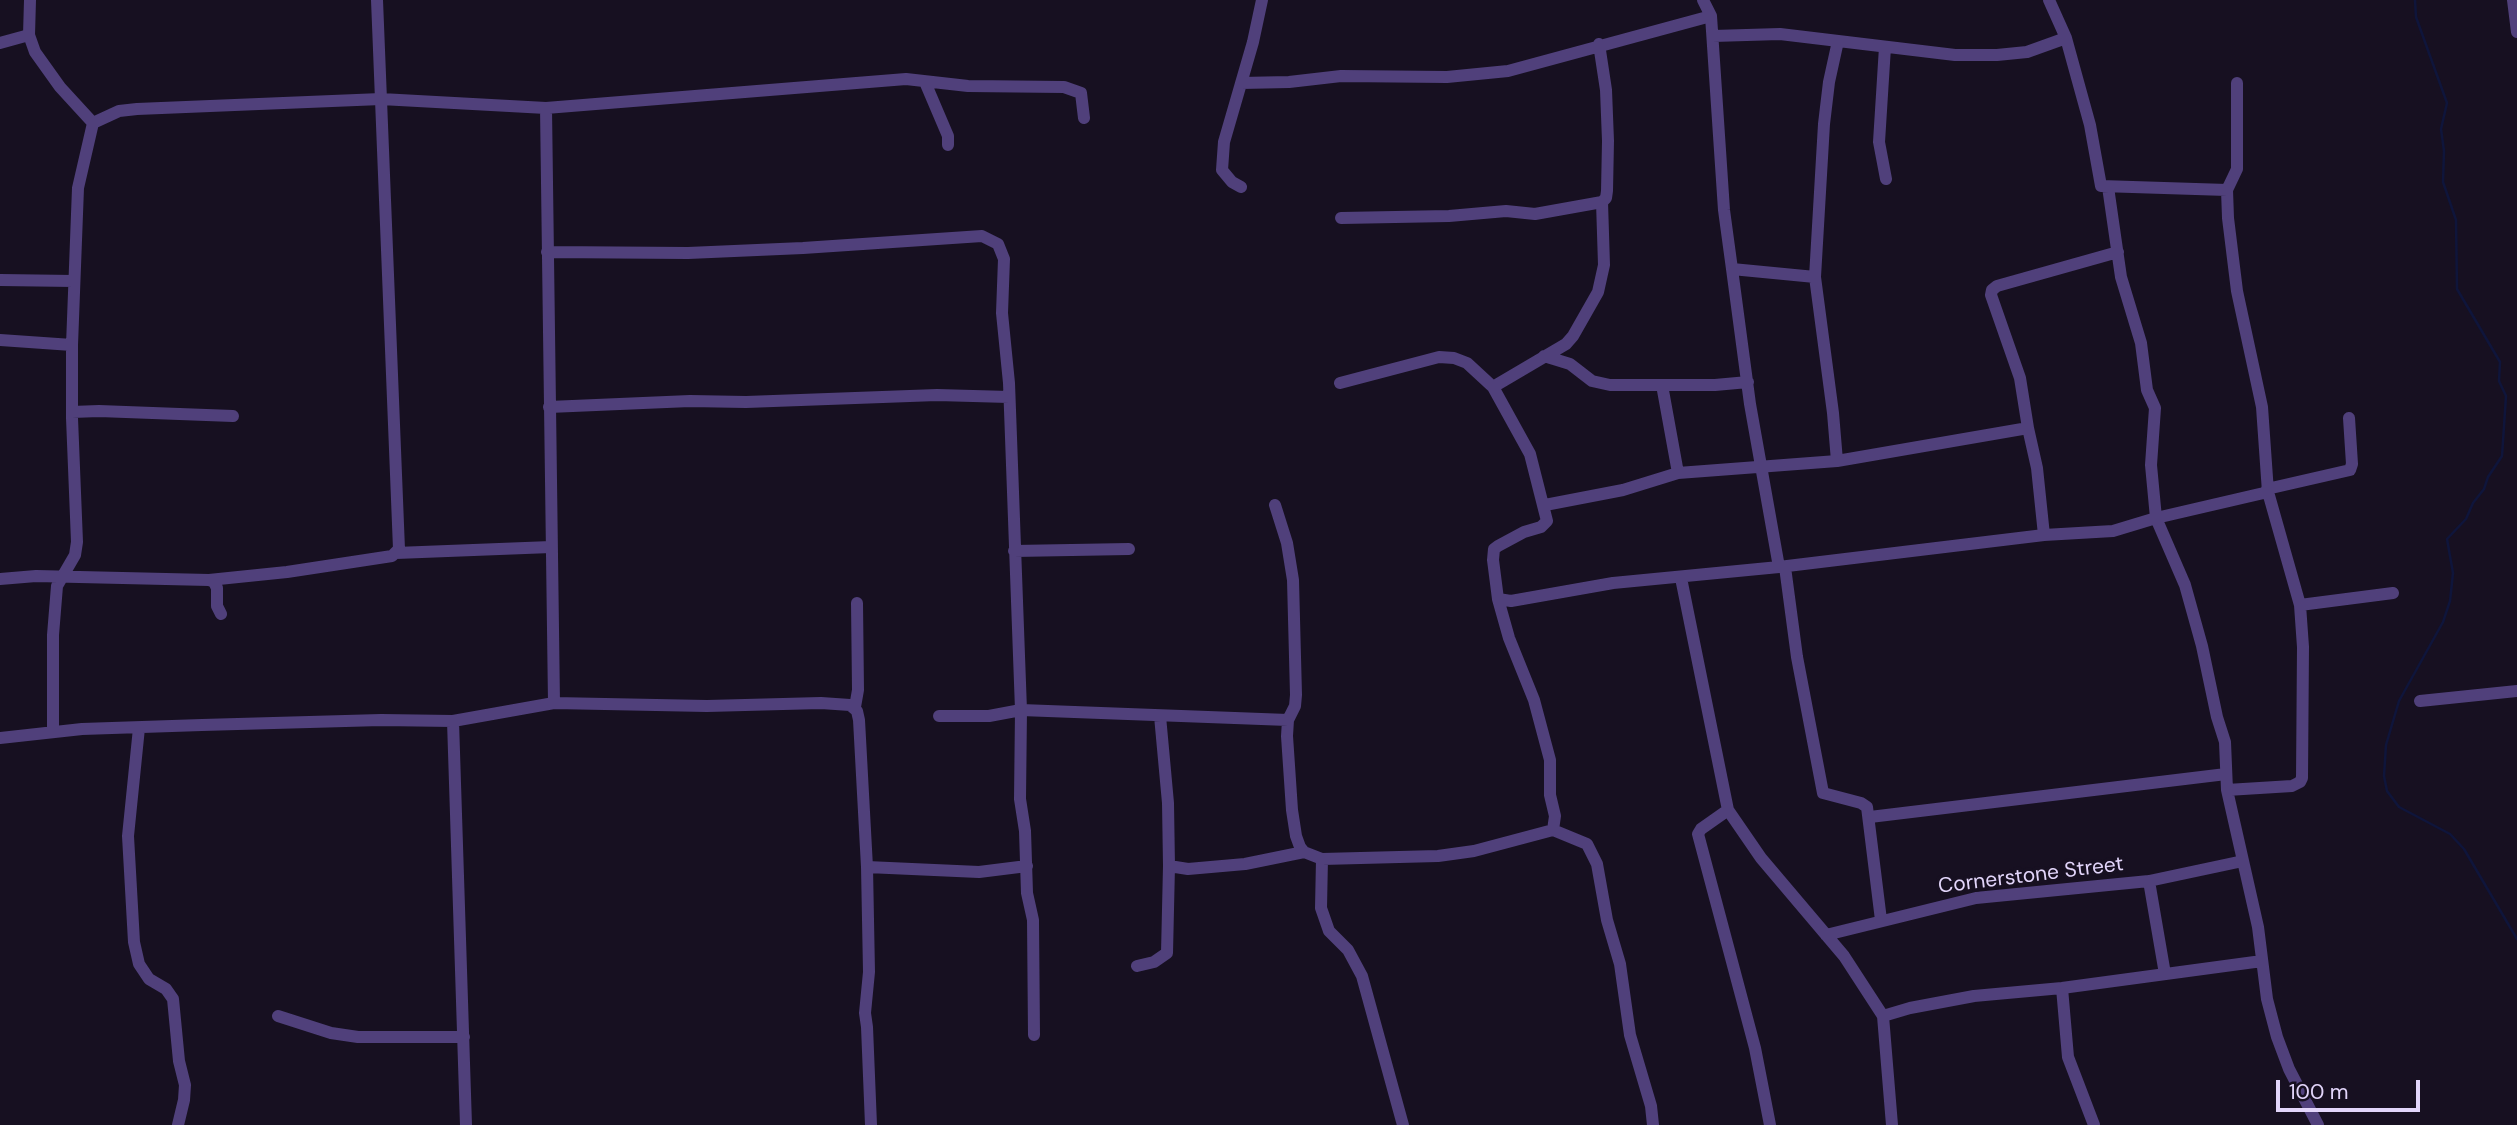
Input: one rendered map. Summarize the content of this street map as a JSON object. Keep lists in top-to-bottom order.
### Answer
{
  "streets": {
    "street": ["Cornerstone Street"]
  },
  "scale_bar": "100 m"
}
